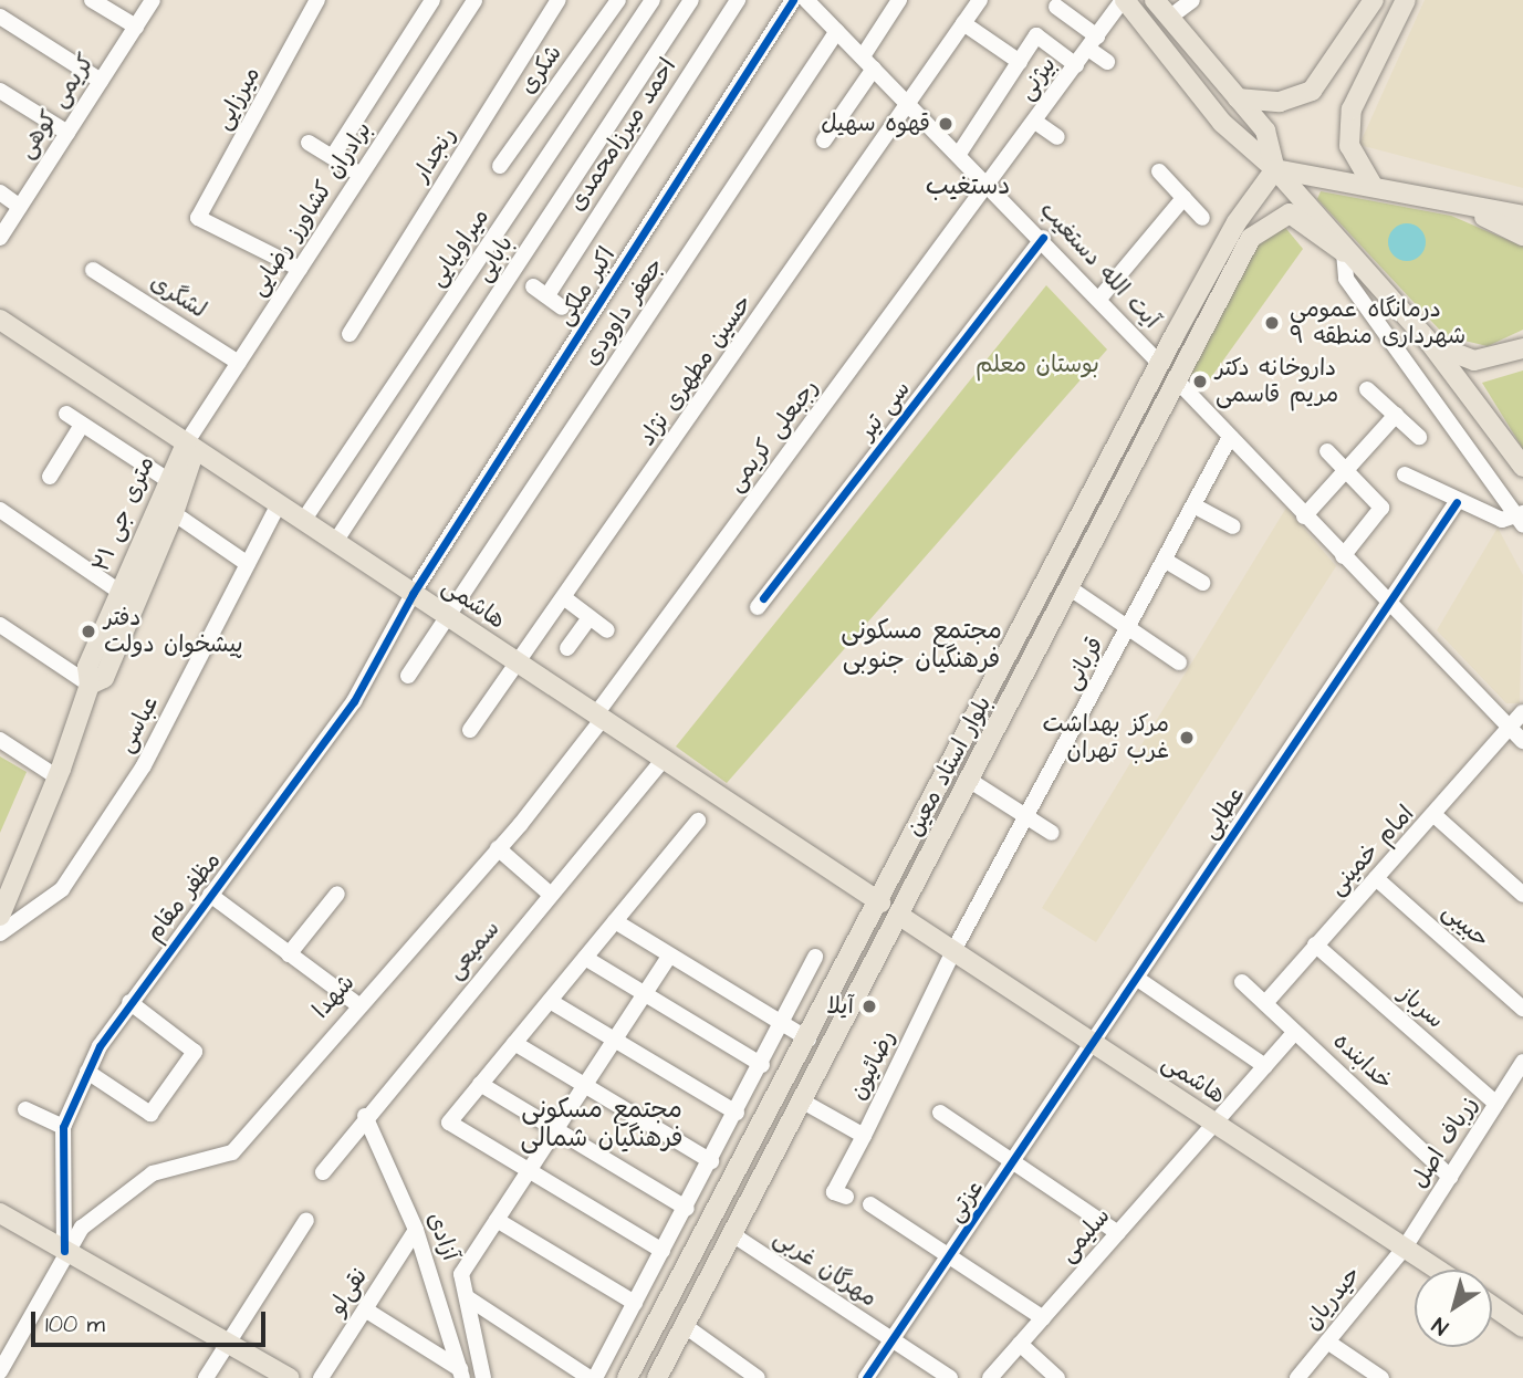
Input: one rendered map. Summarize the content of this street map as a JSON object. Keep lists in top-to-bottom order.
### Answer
{
  "streets": {
    "main road": ["۲۱ متری جی", "هاشمی", "بلوار استاد معین"],
    "street": [
      "شکری",
      "بیژنی",
      "میرزایی",
      "کریمی کوهی",
      "احمد میرزامحمدی",
      "رنجدار",
      "برادران کشاورز رضایی",
      "میراولیایی",
      "بابایی",
      "آیت الله دستغیب",
      "اکبر ملکی",
      "لشگری",
      "جعفر داوودی",
      "حسین مطهری نژاد",
      "سی تیر",
      "رجبعلی کریمی",
      "قربانی",
      "عباسی",
      "عطایی",
      "امام خمینی",
      "مظفر مقام",
      "حبیبی",
      "سمیعی",
      "شهدا",
      "سرباز",
      "خدابنده",
      "رضائیون",
      "زرباف اصل",
      "عزتی",
      "سلیمی",
      "آزادی",
      "مهرگان غربی",
      "نقی‌لو",
      "حیدریان"
    ]
  },
  "crossings": [
    ["بیژنی", "آیت الله دستغیب"],
    ["بیژنی", "رجبعلی کریمی"],
    ["میرزایی", "برادران کشاورز رضایی"],
    ["برادران کشاورز رضایی", "لشگری"],
    ["برادران کشاورز رضایی", "۲۱ متری جی"],
    ["برادران کشاورز رضایی", "هاشمی"],
    ["میراولیایی", "هاشمی"],
    ["بابایی", "هاشمی"],
    ["آیت الله دستغیب", "جعفر داوودی"],
    ["آیت الله دستغیب", "حسین مطهری نژاد"],
    ["آیت الله دستغیب", "سی تیر"],
    ["آیت الله دستغیب", "رجبعلی کریمی"],
    ["آیت الله دستغیب", "بلوار استاد معین"],
    ["اکبر ملکی", "هاشمی"],
    ["اکبر ملکی", "مظفر مقام"],
    ["جعفر داوودی", "هاشمی"],
    ["حسین مطهری نژاد", "هاشمی"],
    ["رجبعلی کریمی", "هاشمی"],
    ["رجبعلی کریمی", "شهدا"],
    ["۲۱ متری جی", "هاشمی"],
    ["هاشمی", "قربانی"],
    ["هاشمی", "عباسی"],
    ["هاشمی", "بلوار استاد معین"],
    ["هاشمی", "عطایی"],
    ["هاشمی", "مظفر مقام"],
    ["هاشمی", "سمیعی"],
    ["هاشمی", "شهدا"],
    ["هاشمی", "رضائیون"],
    ["هاشمی", "زرباف اصل"],
    ["هاشمی", "عزتی"],
    ["هاشمی", "سلیمی"],
    ["هاشمی", "حیدریان"],
    ["قربانی", "رضائیون"],
    ["بلوار استاد معین", "رضائیون"],
    ["بلوار استاد معین", "مهرگان غربی"],
    ["عطایی", "عزتی"],
    ["امام خمینی", "حبیبی"],
    ["امام خمینی", "سرباز"],
    ["امام خمینی", "خدابنده"],
    ["مظفر مقام", "شهدا"],
    ["سمیعی", "آزادی"],
    ["سرباز", "زرباف اصل"],
    ["خدابنده", "زرباف اصل"],
    ["خدابنده", "سلیمی"],
    ["زرباف اصل", "حیدریان"],
    ["عزتی", "مهرگان غربی"],
    ["آزادی", "نقی‌لو"]
  ],
  "districts": ["دستغیب", "مجتمع مسکونی فرهنگیان جنوبی", "مجتمع مسکونی فرهنگیان شمالی"],
  "parks": ["بوستان معلم"],
  "places": [
    "قهوه سهیل",
    "درمانگاه عمومی شهرداری منطقه ۹",
    "داروخانه دکتر مریم قاسمی",
    "دفتر پیشخوان دولت",
    "مرکز بهداشت غرب تهران",
    "آیلا"
  ],
  "scale_bar": "100 m",
  "north": "bottom left"
}
